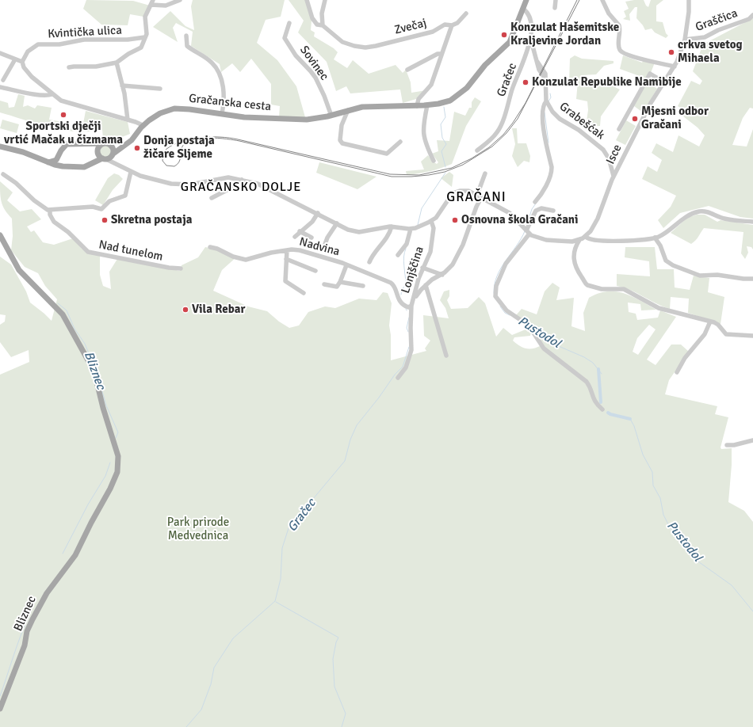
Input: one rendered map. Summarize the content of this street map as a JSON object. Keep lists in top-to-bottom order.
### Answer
{
  "streets": {
    "main road": ["Gračanska cesta", "Bliznec"],
    "street": [
      "Graščica",
      "Zvečaj",
      "Kvintička ulica",
      "Sovinec",
      "Gračec",
      "Grabešćak",
      "Isce",
      "Nadvina",
      "Nad tunelom",
      "Lonjščina"
    ]
  },
  "crossings": [
    ["Graščica", "Isce"],
    ["Sovinec", "Gračanska cesta"],
    ["Gračec", "Gračanska cesta"],
    ["Gračec", "Grabešćak"],
    ["Grabešćak", "Isce"],
    ["Nadvina", "Lonjščina"]
  ],
  "districts": ["GRAČANSKO DOLJE", "GRAČANI"],
  "water": ["Pustodol", "Bliznec", "Gračec"],
  "parks": ["Park prirode Medvednica"],
  "places": [
    "Konzulat Hašemitske Kraljevine Jordan",
    "crkva svetog Mihaela",
    "Konzulat Republike Namibije",
    "Sportski dječji vrtić Mačak u čizmama",
    "Mjesni odbor Gračani",
    "Donja postaja žičare Sljeme",
    "Skretna postaja",
    "Osnovna škola Gračani",
    "Vila Rebar"
  ]
}
